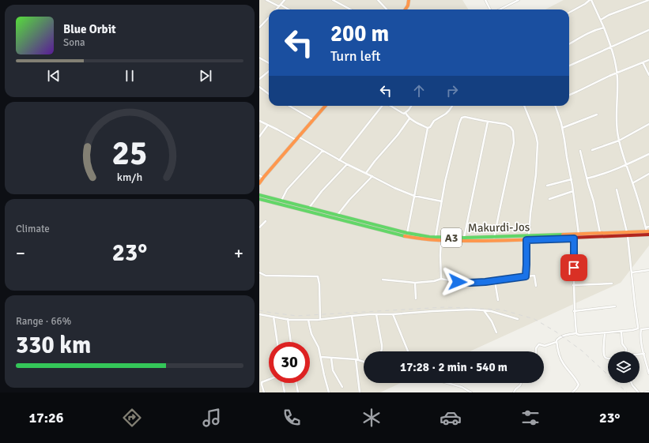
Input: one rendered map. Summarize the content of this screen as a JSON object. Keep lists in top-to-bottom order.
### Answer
{
  "streets": {
    "main road": ["Makurdi-Jos", "A3"]
  },
  "page": {
    "turn": ["200 m", "Turn left"],
    "song": ["Blue Orbit", "Sona"],
    "tile": [
      "Climate",
      ["Range · 66%", "330 km"]
    ],
    "heat": ["−", "23°", "+"],
    "limit": "30",
    "trip": "17:28 · 2 min · 540 m",
    "tabs": ["17:26", "23°"],
    "gauge": ["25", "km/h"]
  }
}
